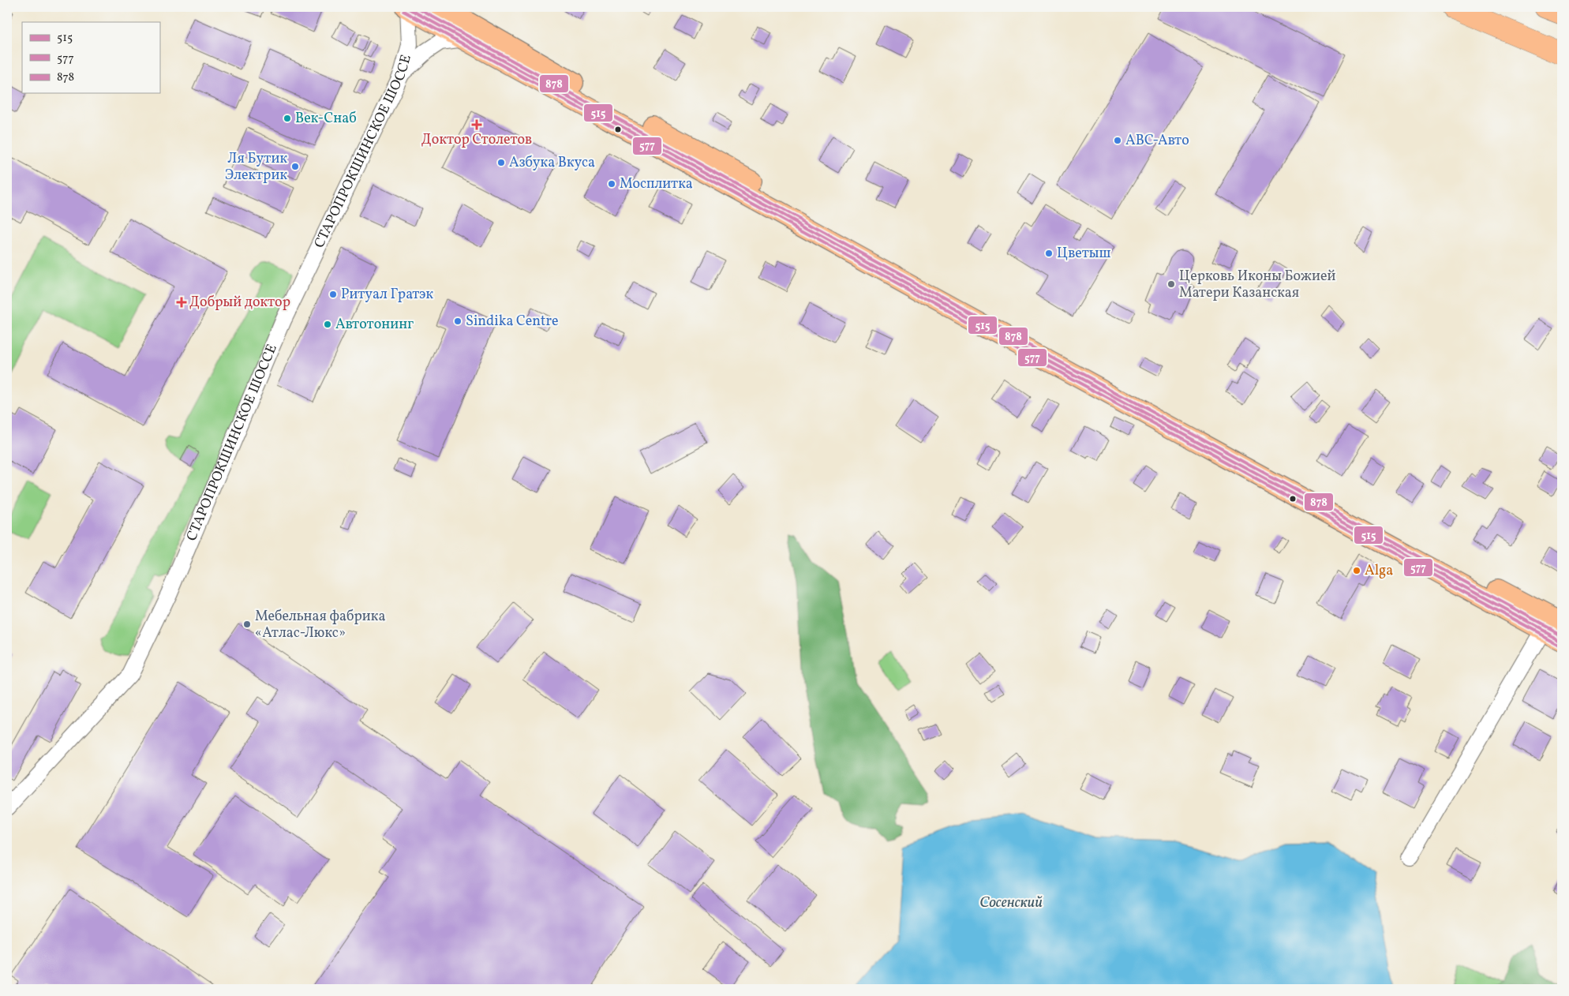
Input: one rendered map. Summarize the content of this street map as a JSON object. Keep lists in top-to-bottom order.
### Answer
{
  "streets": {
    "street": ["СТАРОПРОКШИНСКОЕ ШОССЕ"]
  },
  "water": ["Сосенский"],
  "places": {
    "other": [
      "Век-Снаб",
      "АВС-Авто",
      "Азбука Вкуса",
      "Ля Бутик Электрик",
      "Мосплитка",
      "Цветыш",
      "Церковь Иконы Божией Матери Казанская",
      "Ритуал Гратэк",
      "Sindika Centre",
      "Автотонинг",
      "Alga",
      "Мебельная фабрика «Атлас-Люкс»"
    ],
    "health": ["Доктор Столетов", "Добрый доктор"]
  },
  "lines": ["transit line 515", "transit line 878", "transit line 577"],
  "legend": ["515", "577", "878"]
}
